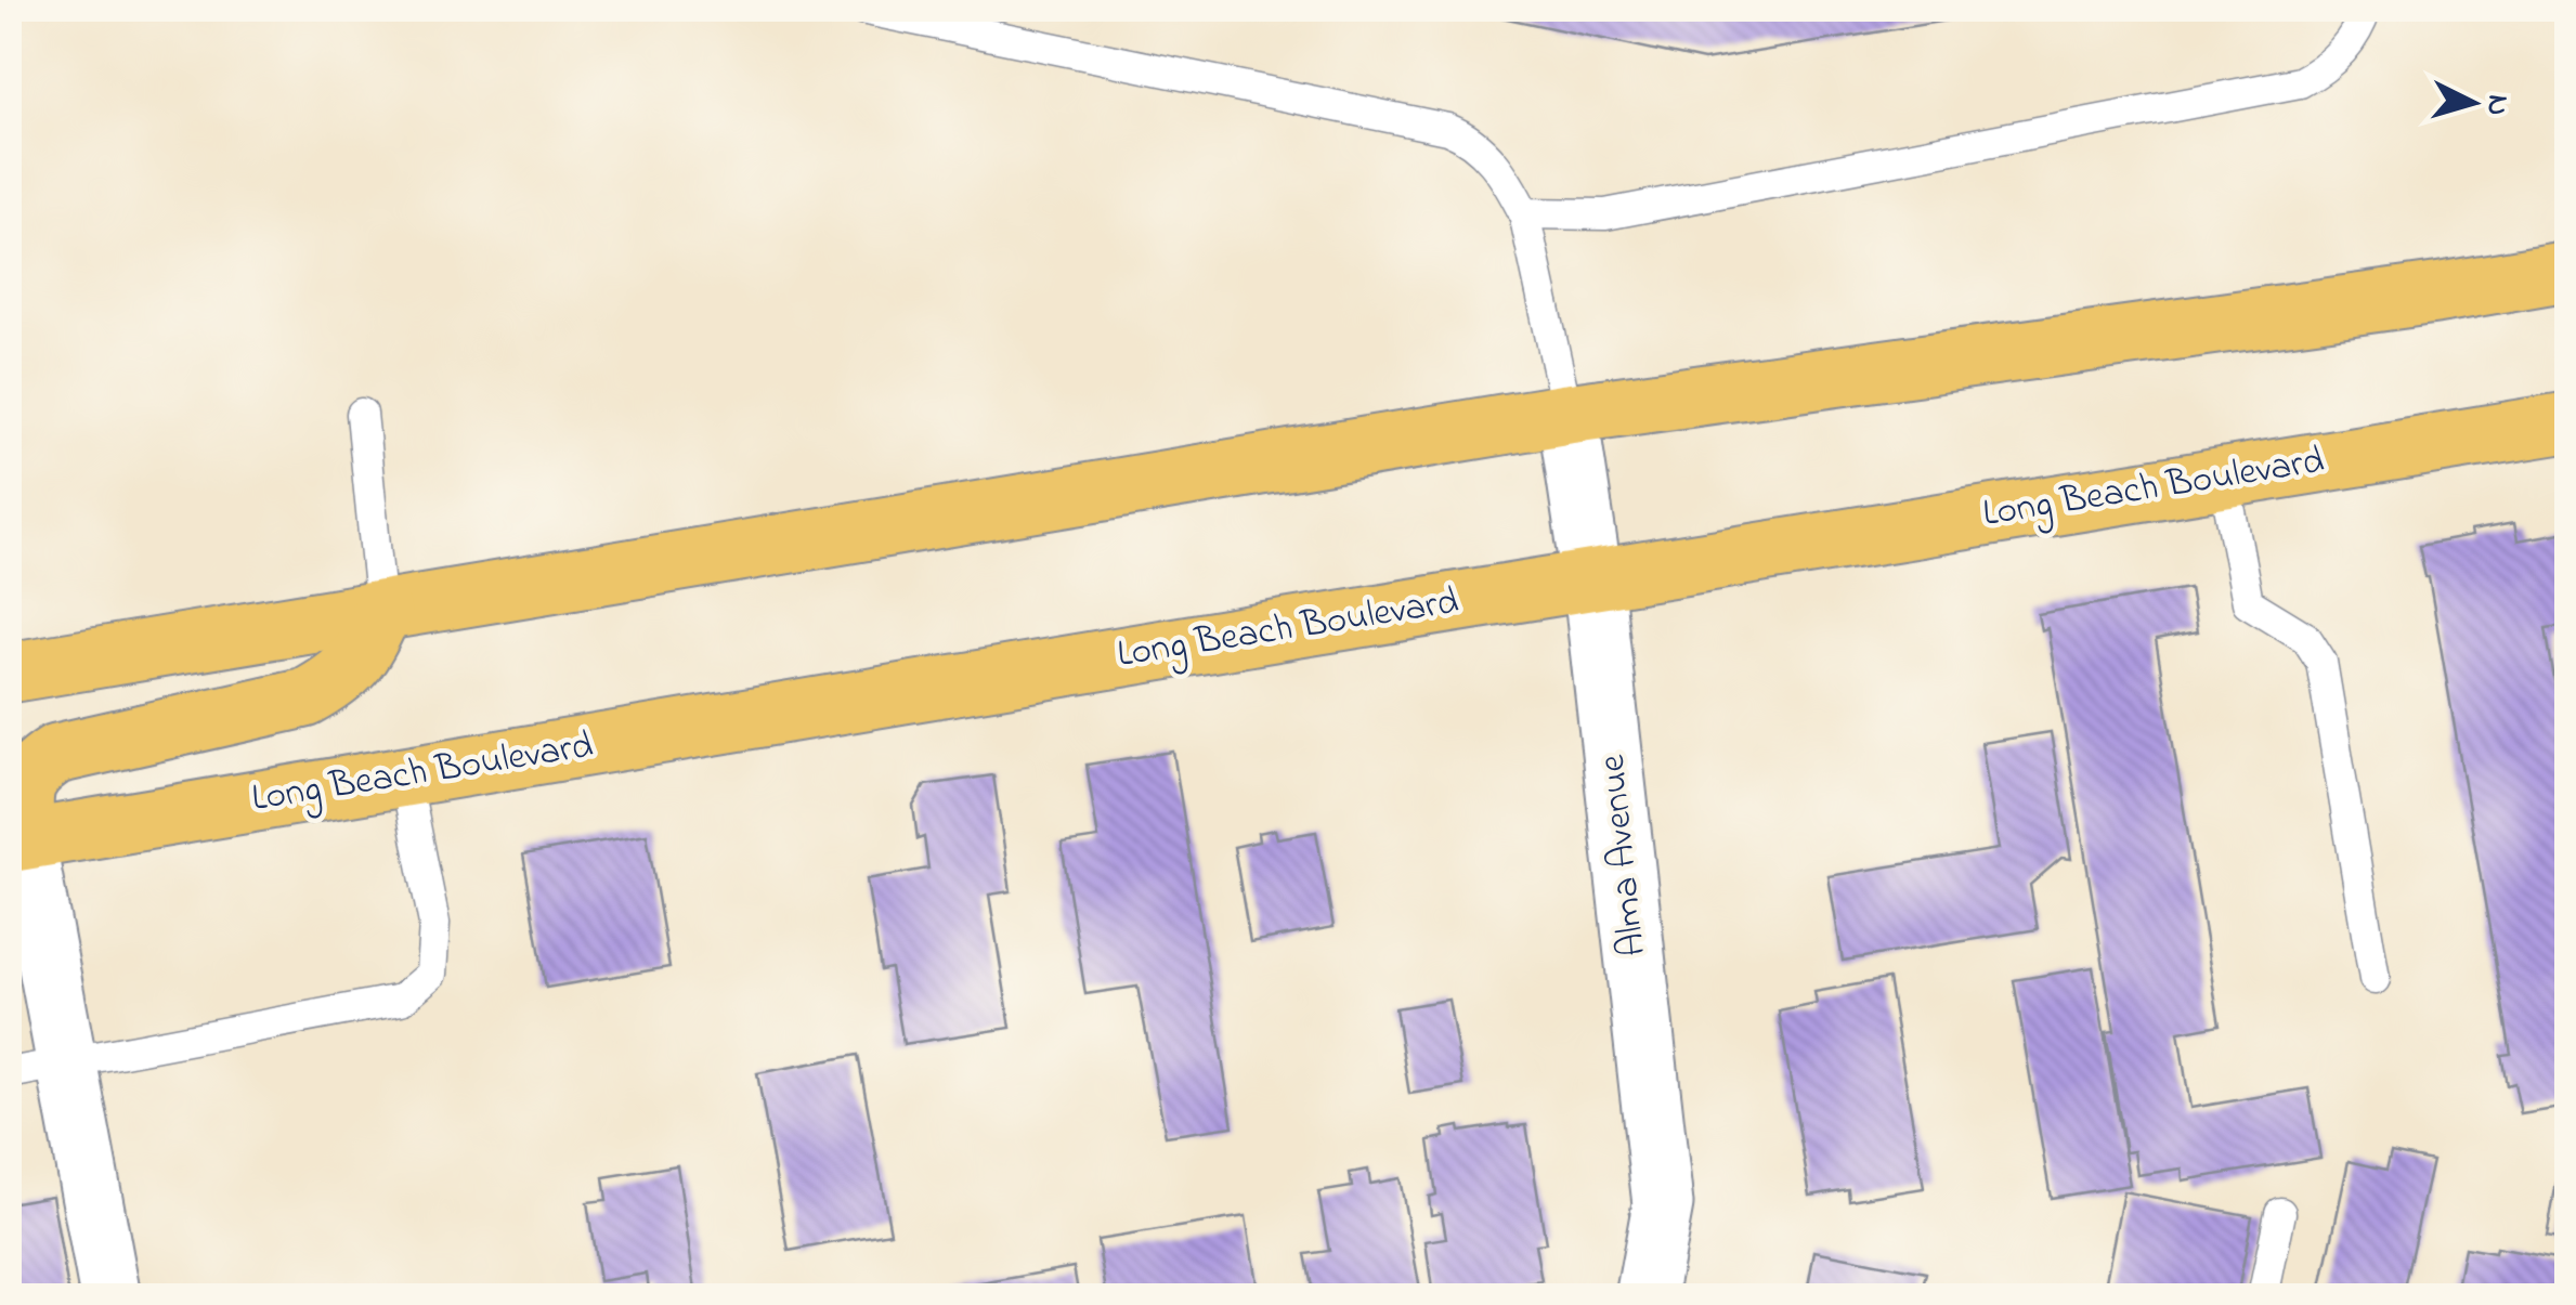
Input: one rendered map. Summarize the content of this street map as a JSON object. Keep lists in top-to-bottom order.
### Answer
{
  "streets": {
    "main road": ["Long Beach Boulevard"],
    "street": ["Alma Avenue"]
  },
  "crossings": [
    ["Long Beach Boulevard", "Alma Avenue"]
  ],
  "north": "right"
}
